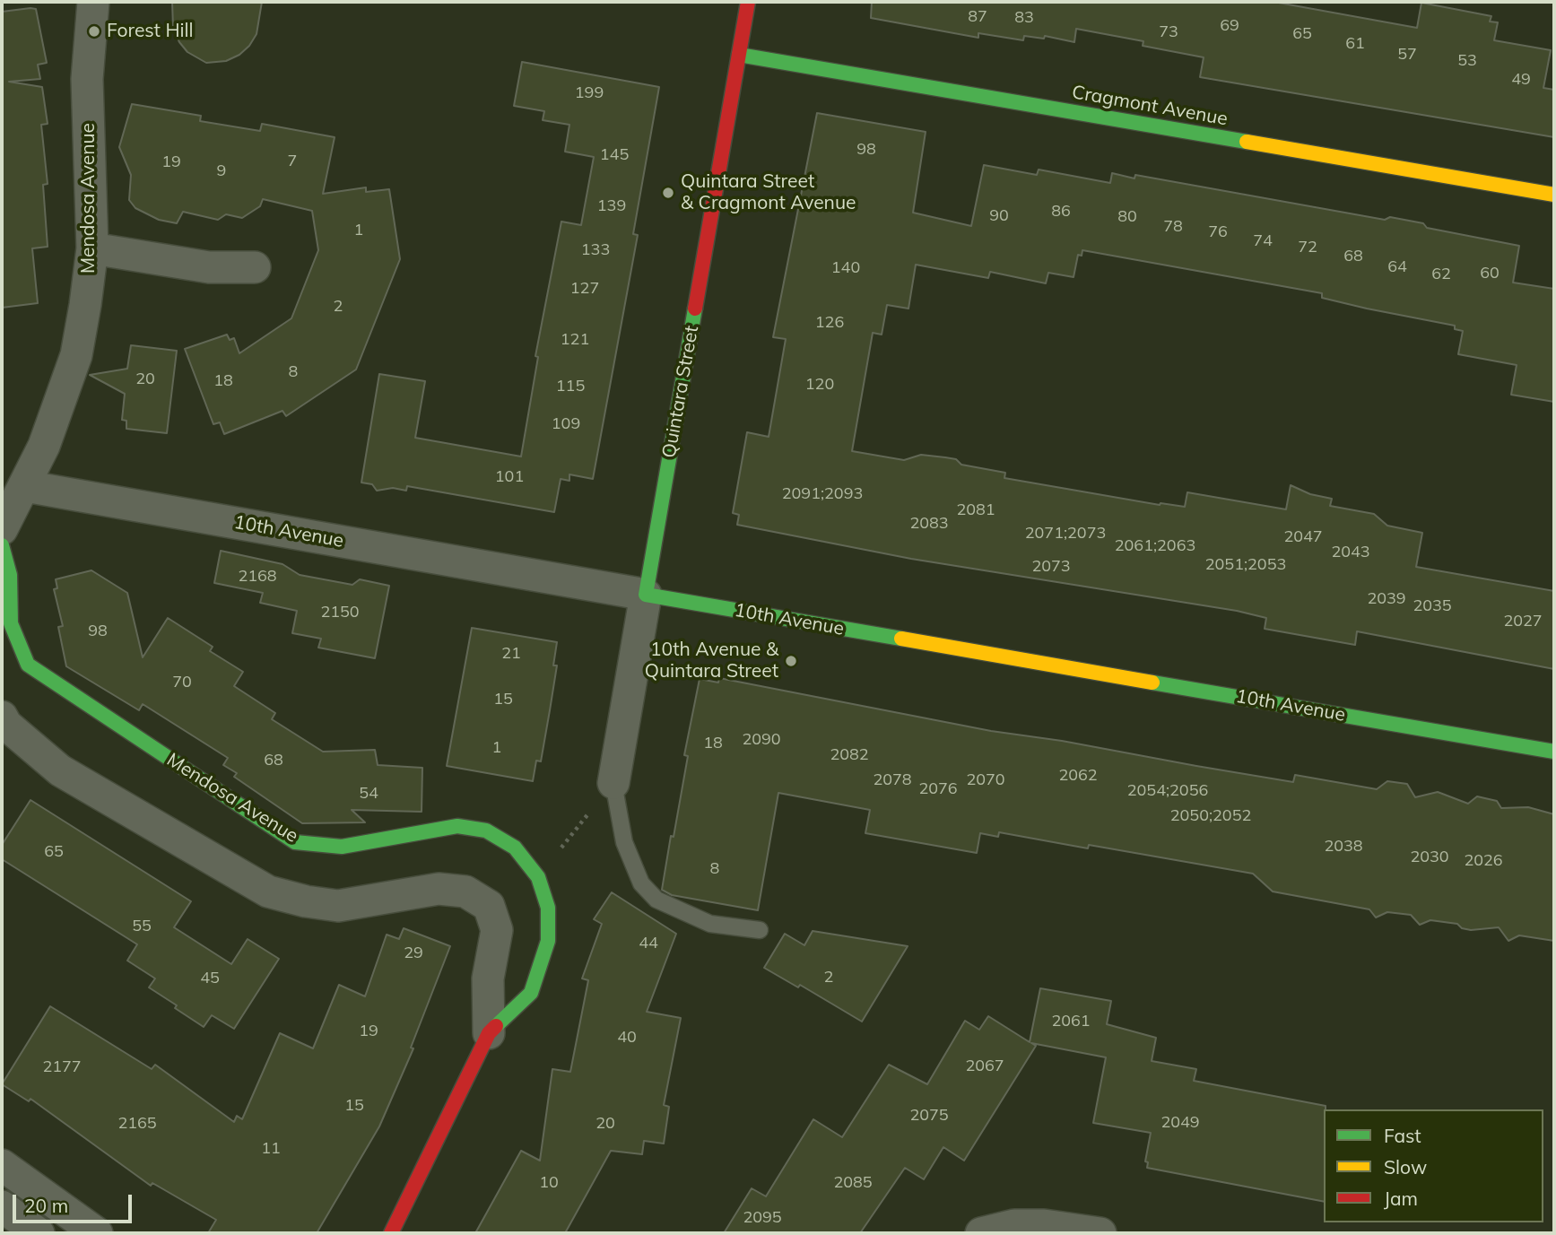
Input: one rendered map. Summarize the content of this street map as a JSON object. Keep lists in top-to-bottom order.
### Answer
{
  "streets": {
    "street": [
      "Cragmont Avenue",
      "Mendosa Avenue",
      "Quintara Street",
      "10th Avenue"
    ]
  },
  "crossings": [
    ["Cragmont Avenue", "Quintara Street"],
    ["Mendosa Avenue", "10th Avenue"],
    ["Quintara Street", "10th Avenue"]
  ],
  "places": ["Forest Hill", "Quintara Street & Cragmont Avenue", "10th Avenue & Quintara Street"],
  "house_numbers": [
    "87",
    "83",
    "69",
    "73",
    "65",
    "61",
    "57",
    "53",
    "49",
    "199",
    "98",
    "145",
    "7",
    "19",
    "9",
    "139",
    "86",
    "90",
    "80",
    "78",
    "1",
    "76",
    "74",
    "72",
    "133",
    "68",
    "64",
    "140",
    "60",
    "62",
    "127",
    "2",
    "126",
    "121",
    "8",
    "20",
    "18",
    "120",
    "115",
    "109",
    "101",
    "2091;2093",
    "2081",
    "2083",
    "2071;2073",
    "2047",
    "2061;2063",
    "2043",
    "2051;2053",
    "2073",
    "2168",
    "2039",
    "2035",
    "2150",
    "2027",
    "98",
    "21",
    "70",
    "15",
    "2090",
    "18",
    "1",
    "2082",
    "68",
    "2062",
    "2078",
    "2070",
    "2076",
    "2054;2056",
    "54",
    "2050;2052",
    "2038",
    "65",
    "2030",
    "2026",
    "8",
    "55",
    "44",
    "29",
    "2",
    "45",
    "2061",
    "19",
    "40",
    "2067",
    "2177",
    "15",
    "2075",
    "2049",
    "2165",
    "20",
    "11",
    "10",
    "2085",
    "2095"
  ],
  "legend": ["Fast", "Slow", "Jam"],
  "scale_bar": "20 m"
}
